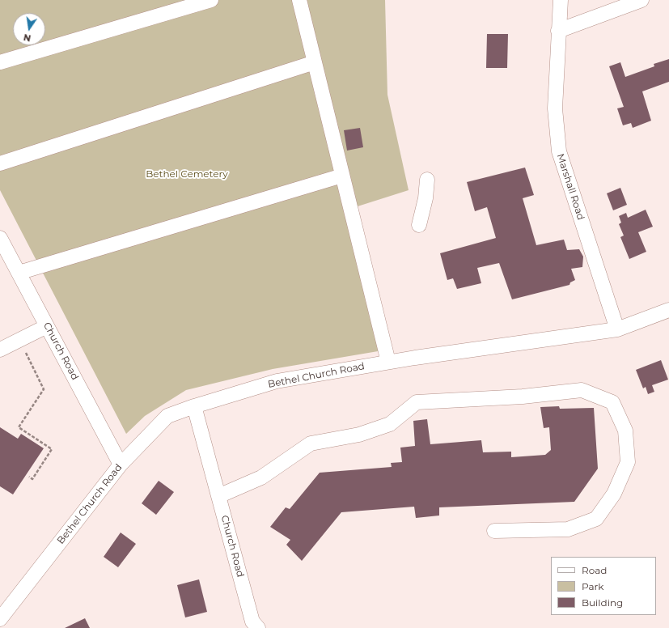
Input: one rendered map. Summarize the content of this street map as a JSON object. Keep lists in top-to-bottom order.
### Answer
{
  "streets": {
    "street": ["Marshall Road", "Church Road", "Bethel Church Road"]
  },
  "crossings": [
    ["Marshall Road", "Bethel Church Road"],
    ["Church Road", "Bethel Church Road"]
  ],
  "parks": ["Bethel Cemetery"],
  "legend": ["Road", "Park", "Building"],
  "north": "bottom"
}
